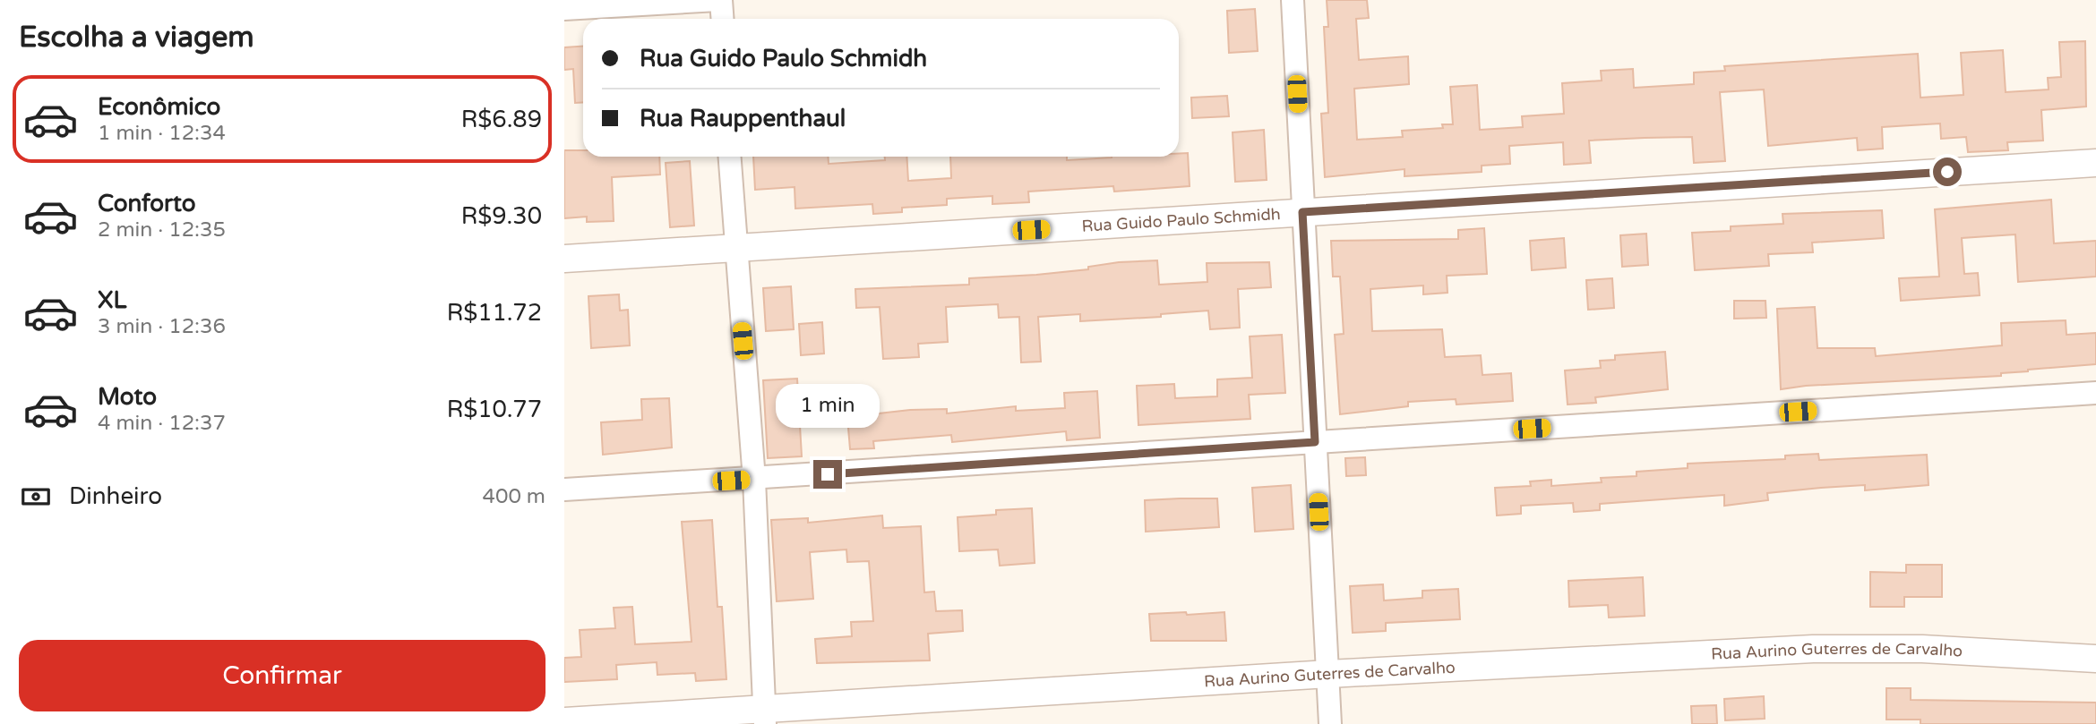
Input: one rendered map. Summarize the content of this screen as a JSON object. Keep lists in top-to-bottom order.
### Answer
{
  "streets": {
    "street": ["Rua Guido Paulo Schmidh", "Rua Aurino Guterres de Carvalho"]
  },
  "page": {
    "heading": "Escolha a viagem",
    "banner": ["Rua Guido Paulo Schmidh", "Rua Rauppenthaul"],
    "list": [
      {
        "name": "Econômico",
        "note": "1 min · 12:34",
        "value": "R$6.89"
      },
      {
        "name": "Conforto",
        "note": "2 min · 12:35",
        "value": "R$9.30"
      },
      {
        "name": "XL",
        "note": "3 min · 12:36",
        "value": "R$11.72"
      },
      {
        "name": "Moto",
        "note": "4 min · 12:37",
        "value": "R$10.77"
      }
    ],
    "bubble": "1 min",
    "pay": ["Dinheiro", "400 m"],
    "buttons": "Confirmar"
  }
}
